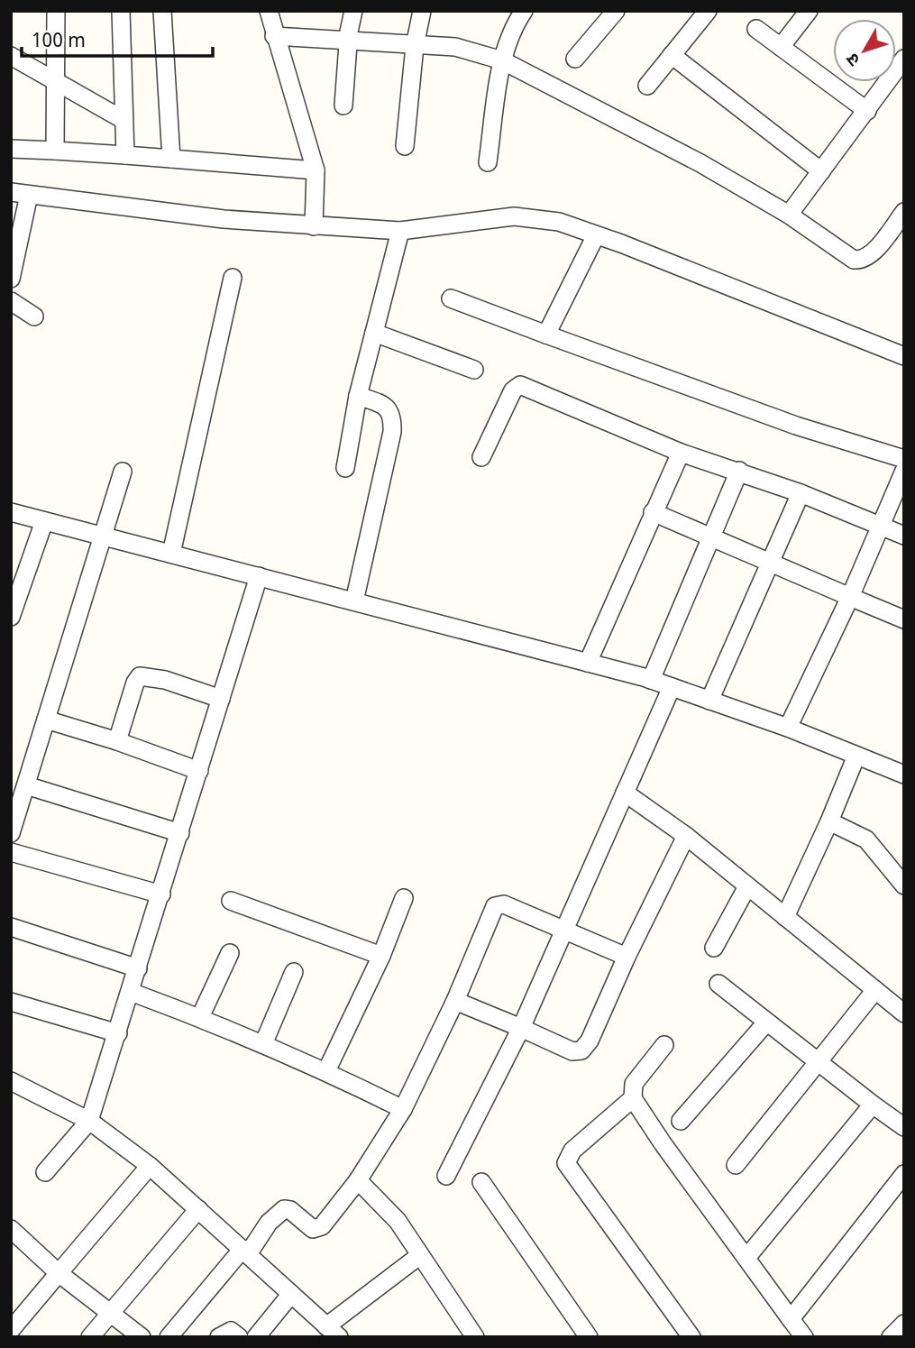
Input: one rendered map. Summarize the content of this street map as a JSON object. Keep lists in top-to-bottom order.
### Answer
{
  "scale_bar": "100 m",
  "north": "bottom left"
}
